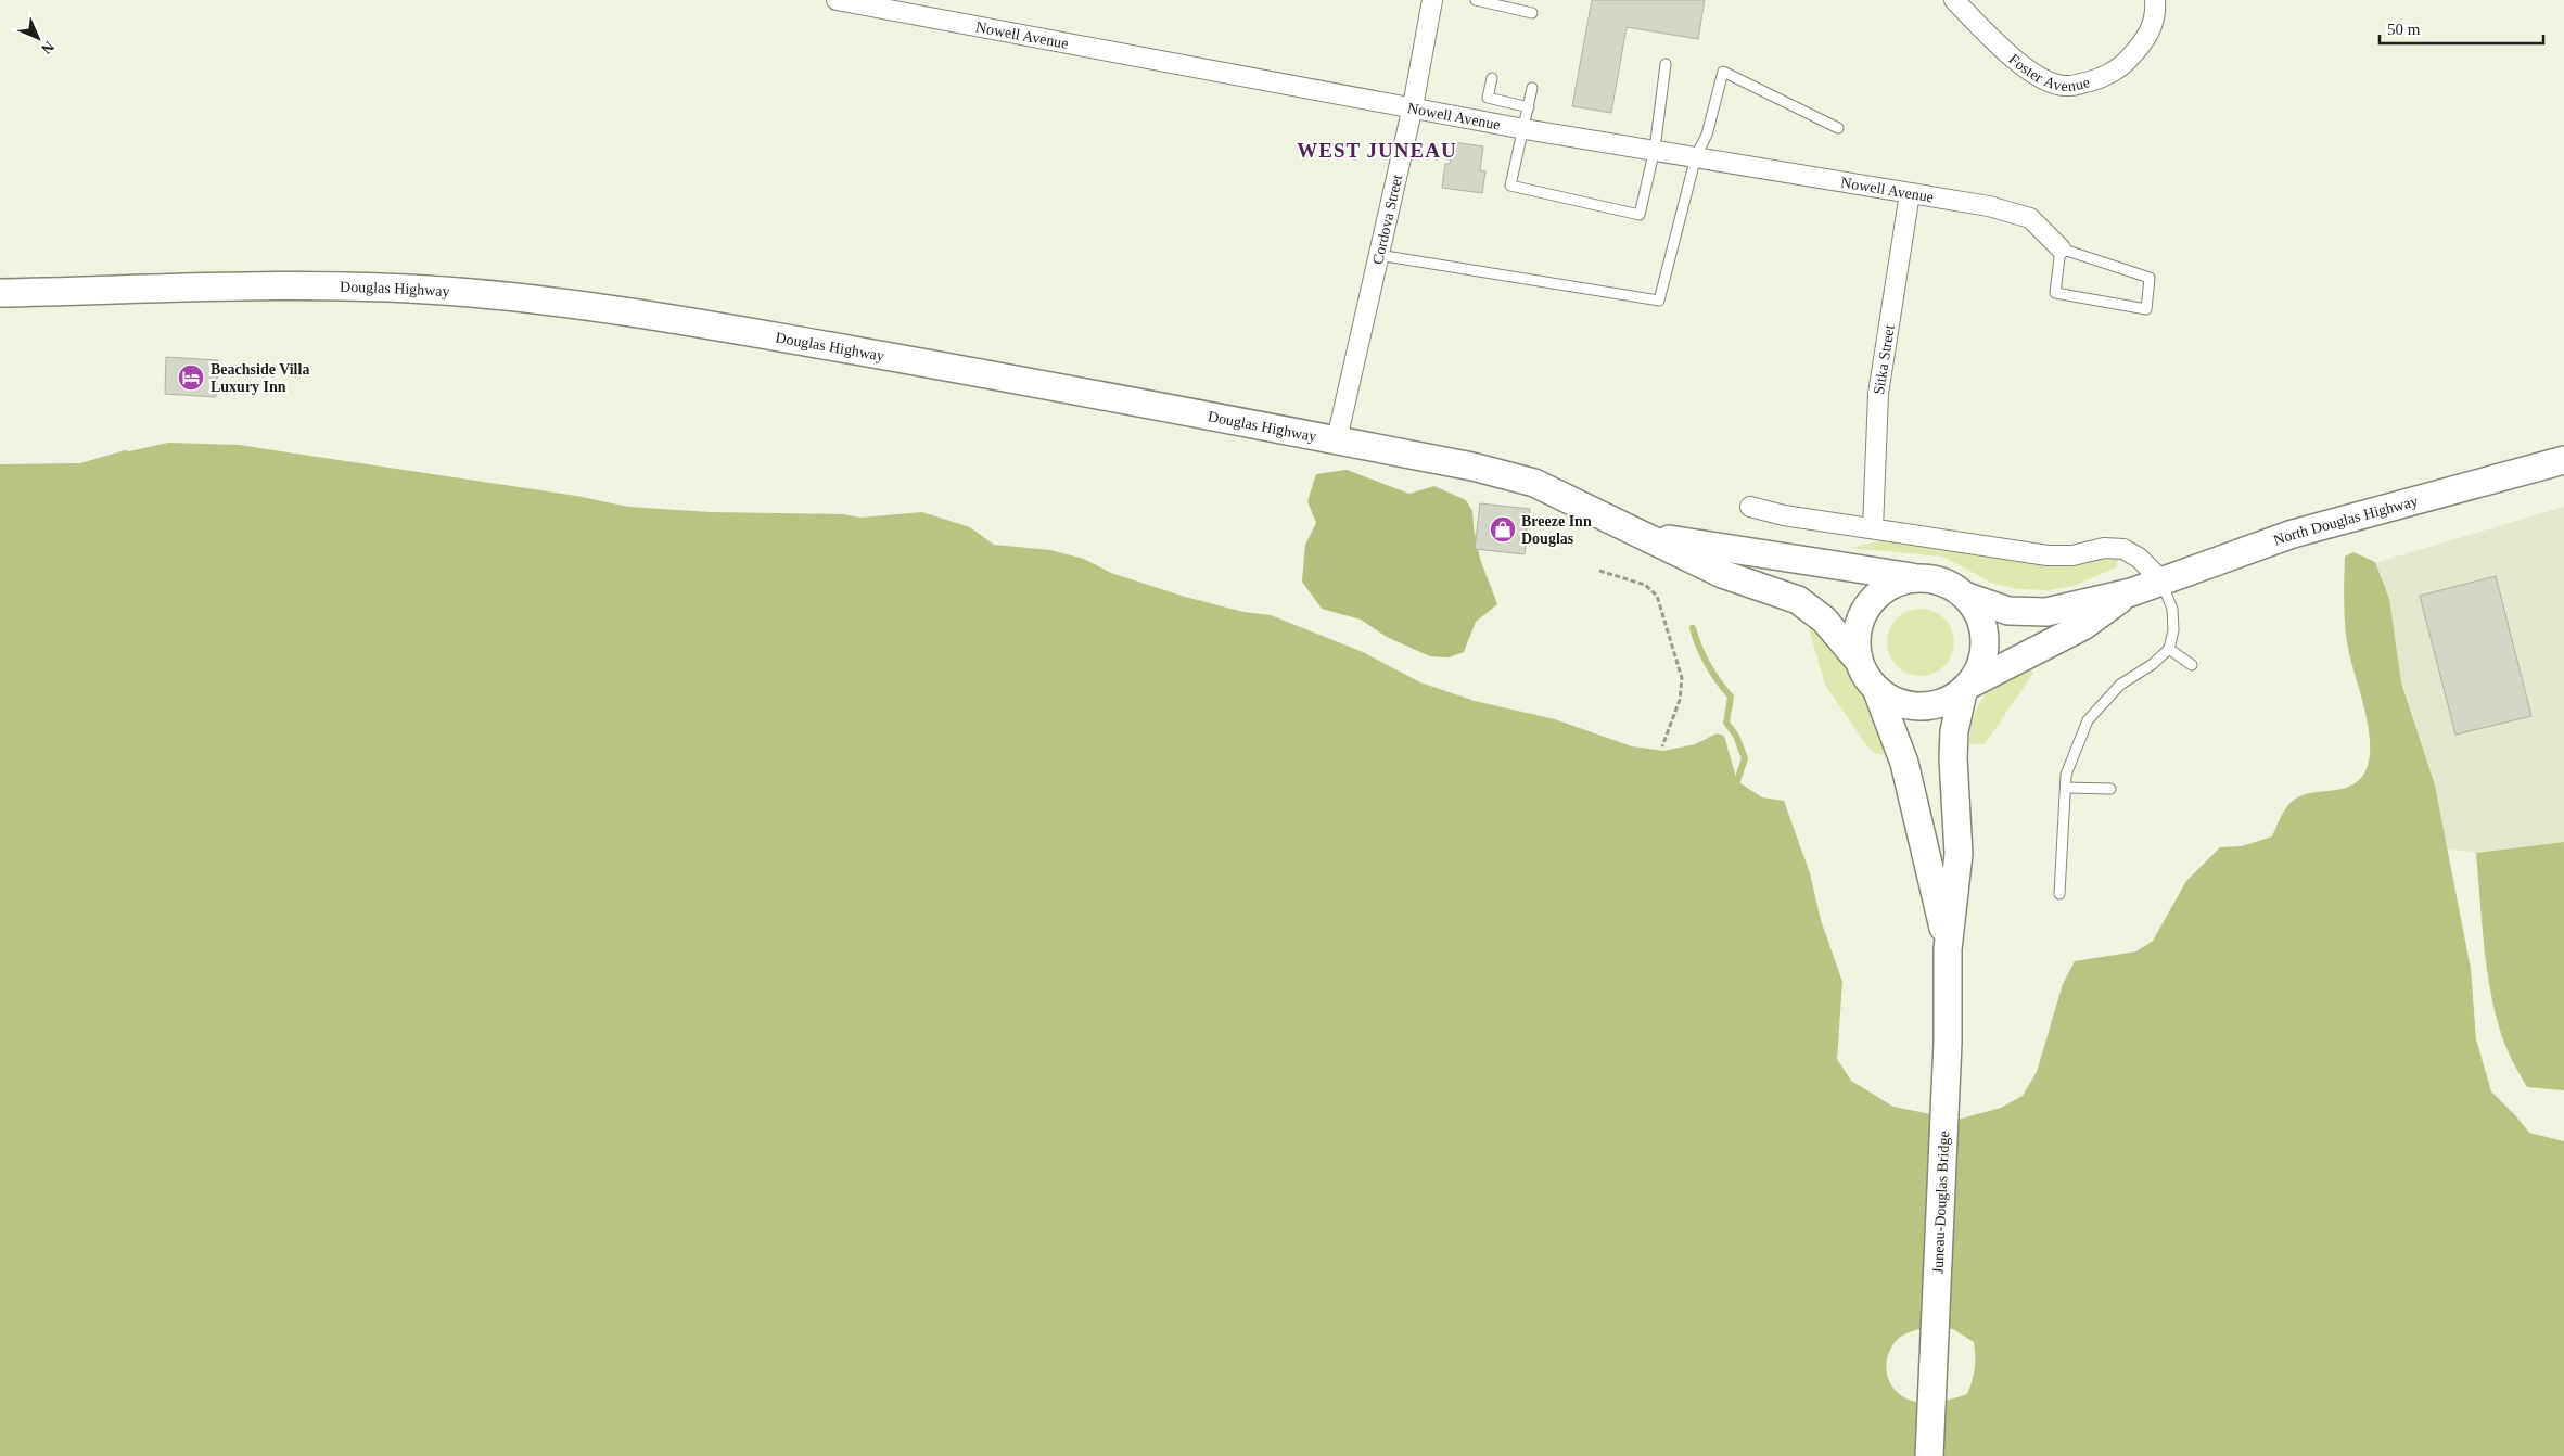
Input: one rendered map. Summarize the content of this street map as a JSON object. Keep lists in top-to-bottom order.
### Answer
{
  "streets": {
    "main road": ["Douglas Highway", "North Douglas Highway", "Juneau-Douglas Bridge"],
    "street": [
      "Nowell Avenue",
      "Foster Avenue",
      "Cordova Street",
      "Sitka Street"
    ]
  },
  "crossings": [
    ["Nowell Avenue", "Cordova Street"],
    ["Nowell Avenue", "Sitka Street"],
    ["Cordova Street", "Douglas Highway"]
  ],
  "districts": ["WEST JUNEAU"],
  "places": {
    "hotel": ["Beachside Villa Luxury Inn"],
    "shop": ["Breeze Inn Douglas"]
  },
  "scale_bar": "50 m",
  "north": "bottom right"
}
